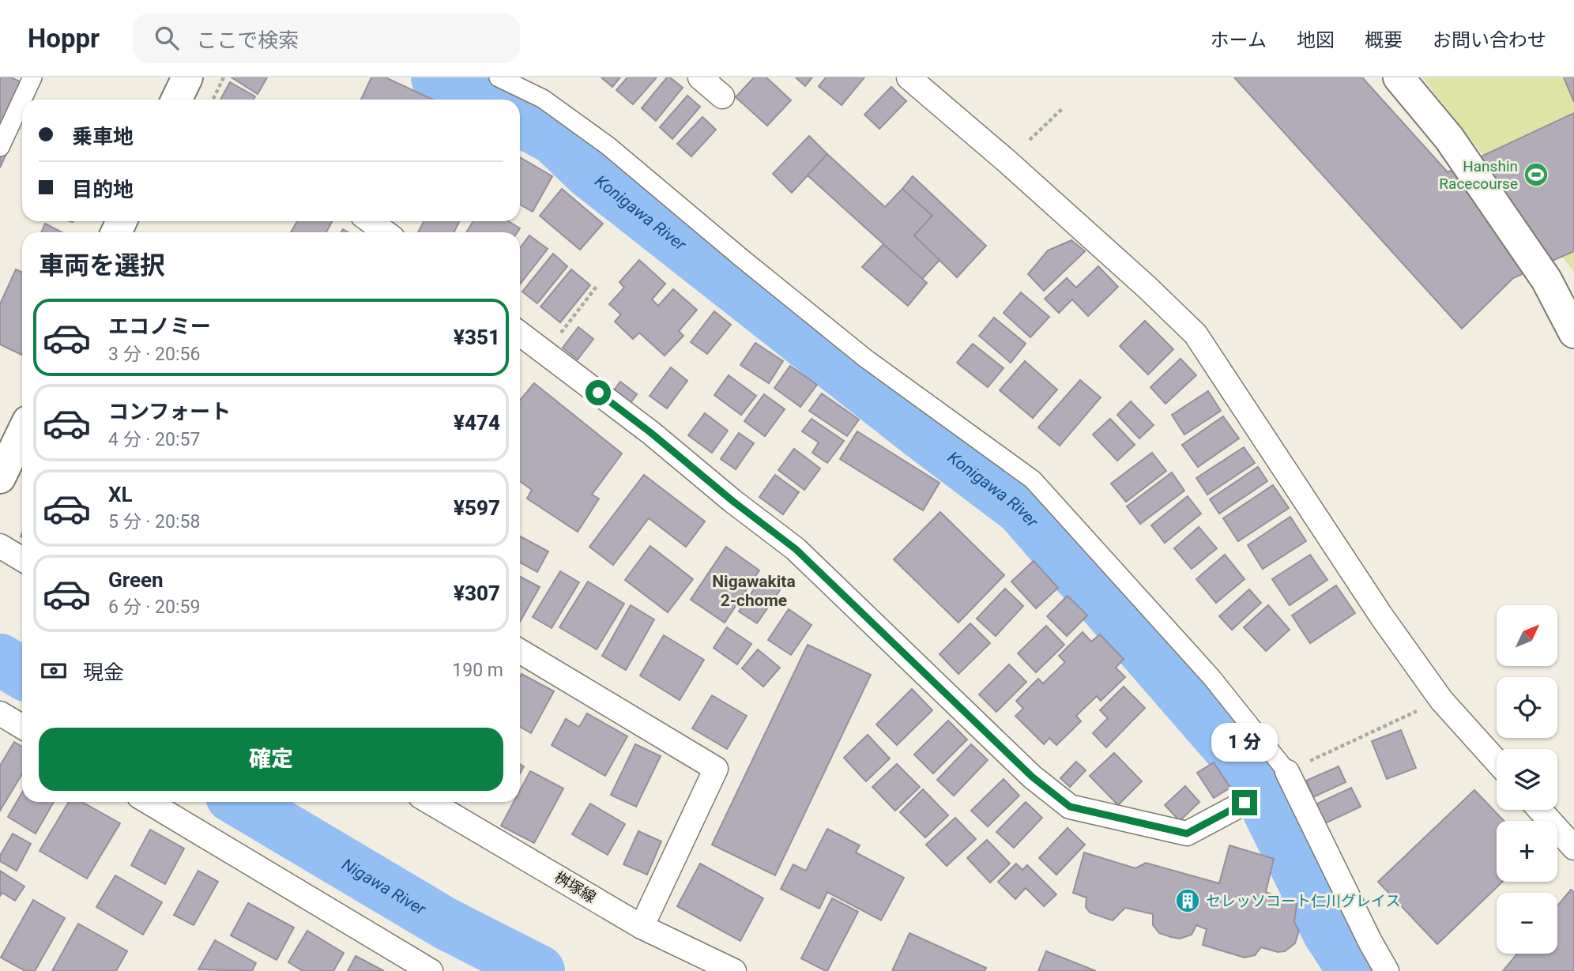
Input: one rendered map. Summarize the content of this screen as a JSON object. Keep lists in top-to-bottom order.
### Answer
{
  "streets": {
    "street": ["桝塚線"]
  },
  "districts": ["Nigawakita 2-chome"],
  "water": ["Konigawa River", "Nigawa River"],
  "places": {
    "sports": ["Hanshin Racecourse"],
    "building": ["セレッソコート仁川グレイス"]
  },
  "north": "top right",
  "page": {
    "header": "Hoppr",
    "search": "ここで検索",
    "nav": [
      "ホーム",
      "地図",
      "概要",
      "お問い合わせ"
    ],
    "banner": ["乗車地", "目的地"],
    "heading": "車両を選択",
    "list": [
      {
        "name": "エコノミー",
        "note": "3 分 · 20:56",
        "value": "¥351"
      },
      {
        "name": "コンフォート",
        "note": "4 分 · 20:57",
        "value": "¥474"
      },
      {
        "name": "XL",
        "note": "5 分 · 20:58",
        "value": "¥597"
      },
      {
        "name": "Green",
        "note": "6 分 · 20:59",
        "value": "¥307"
      }
    ],
    "map_buttons": ["+", "−"],
    "pay": ["現金", "190 m"],
    "buttons": "確定",
    "bubble": "1 分"
  }
}
